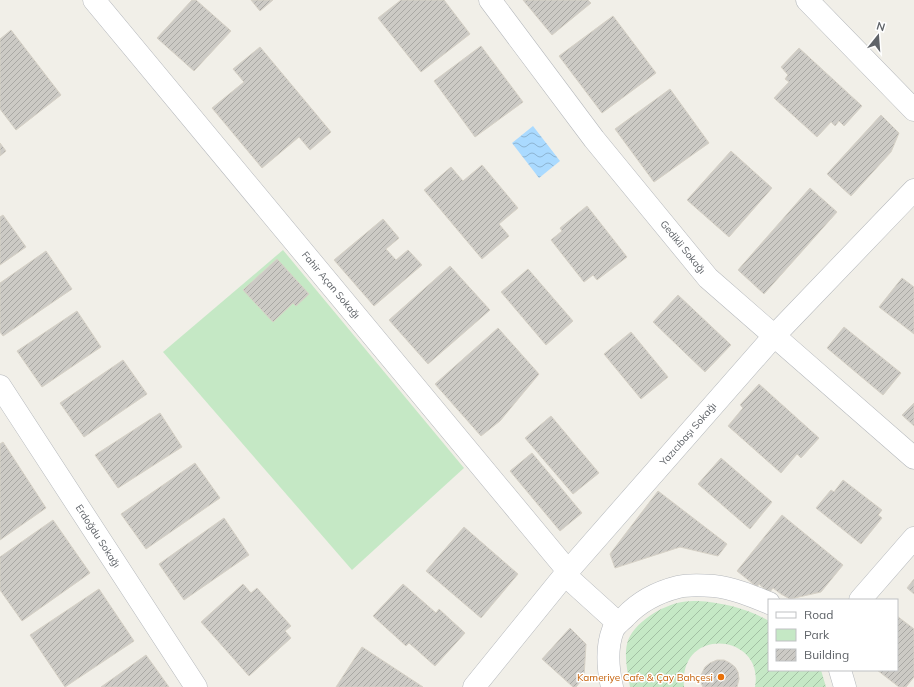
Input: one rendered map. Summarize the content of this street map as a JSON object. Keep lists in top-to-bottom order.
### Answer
{
  "streets": {
    "street": [
      "Gedikli Sokağı",
      "Fahir Açan Sokağı",
      "Yazıcıbaşı Sokağı",
      "Erdoğdu Sokağı"
    ]
  },
  "crossings": [
    ["Gedikli Sokağı", "Yazıcıbaşı Sokağı"],
    ["Fahir Açan Sokağı", "Yazıcıbaşı Sokağı"]
  ],
  "places": ["Kameriye Cafe & Çay Bahçesi"],
  "legend": ["Road", "Park", "Building"],
  "north": "top"
}
